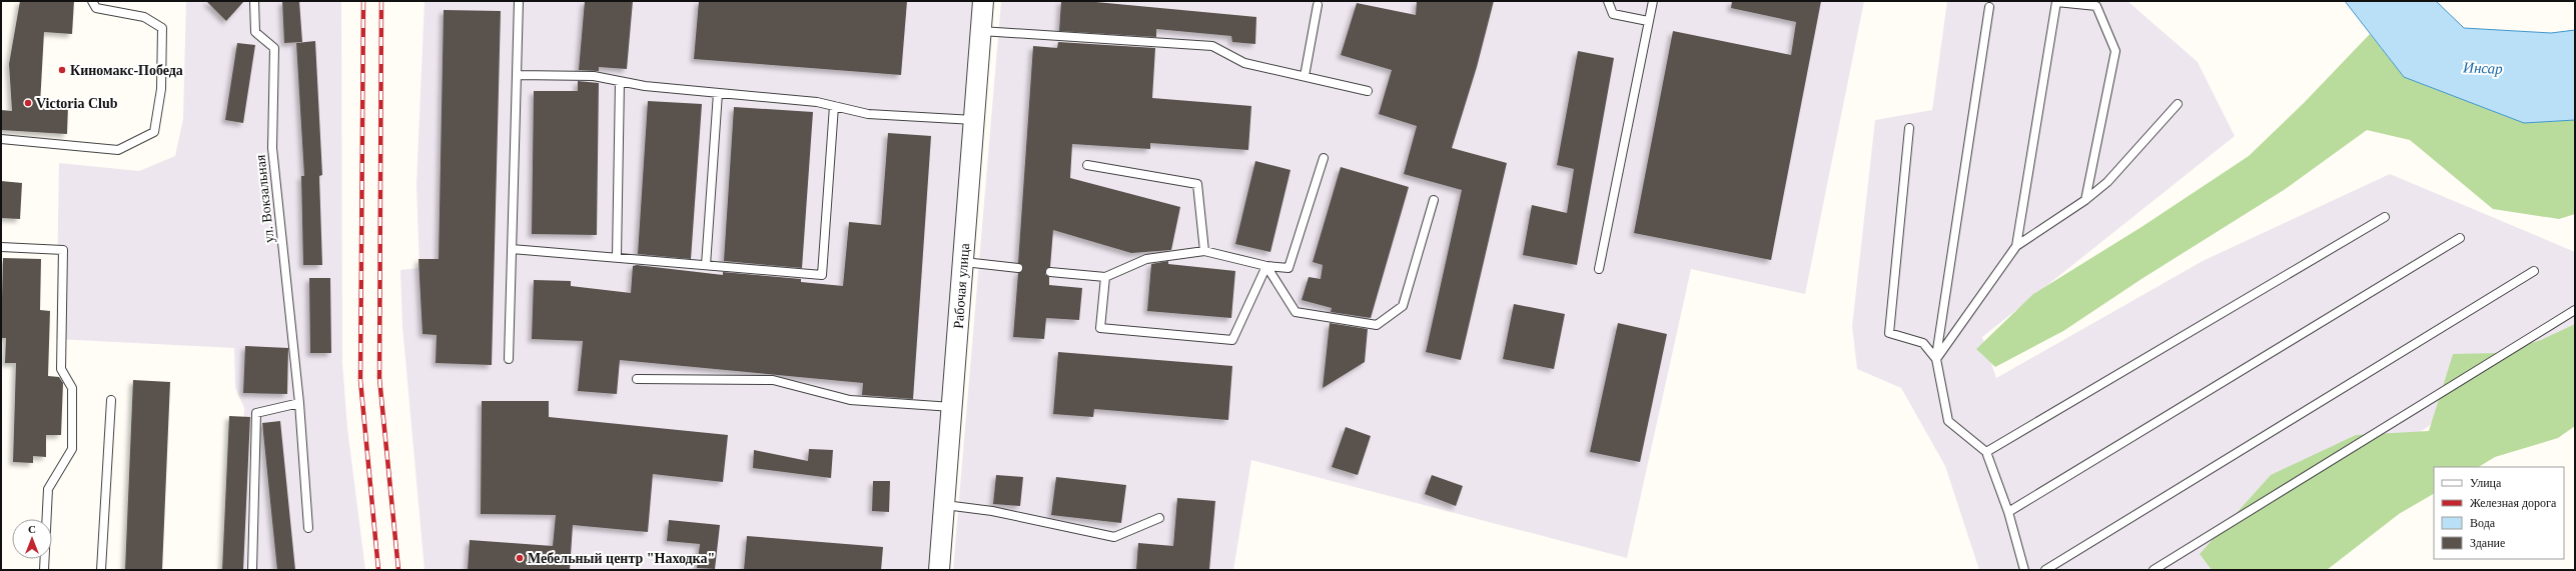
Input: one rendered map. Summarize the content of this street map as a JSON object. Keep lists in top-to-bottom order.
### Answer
{
  "streets": {
    "street": ["Рабочая улица"],
    "lane": ["ул. Вокзальная"]
  },
  "water": ["Инсар"],
  "places": ["Киномакс-Победа", "Victoria Club", "Мебельный центр \"Находка\""],
  "legend": [
    "Улица",
    "Железная дорога",
    "Вода",
    "Здание"
  ],
  "north": "top"
}
